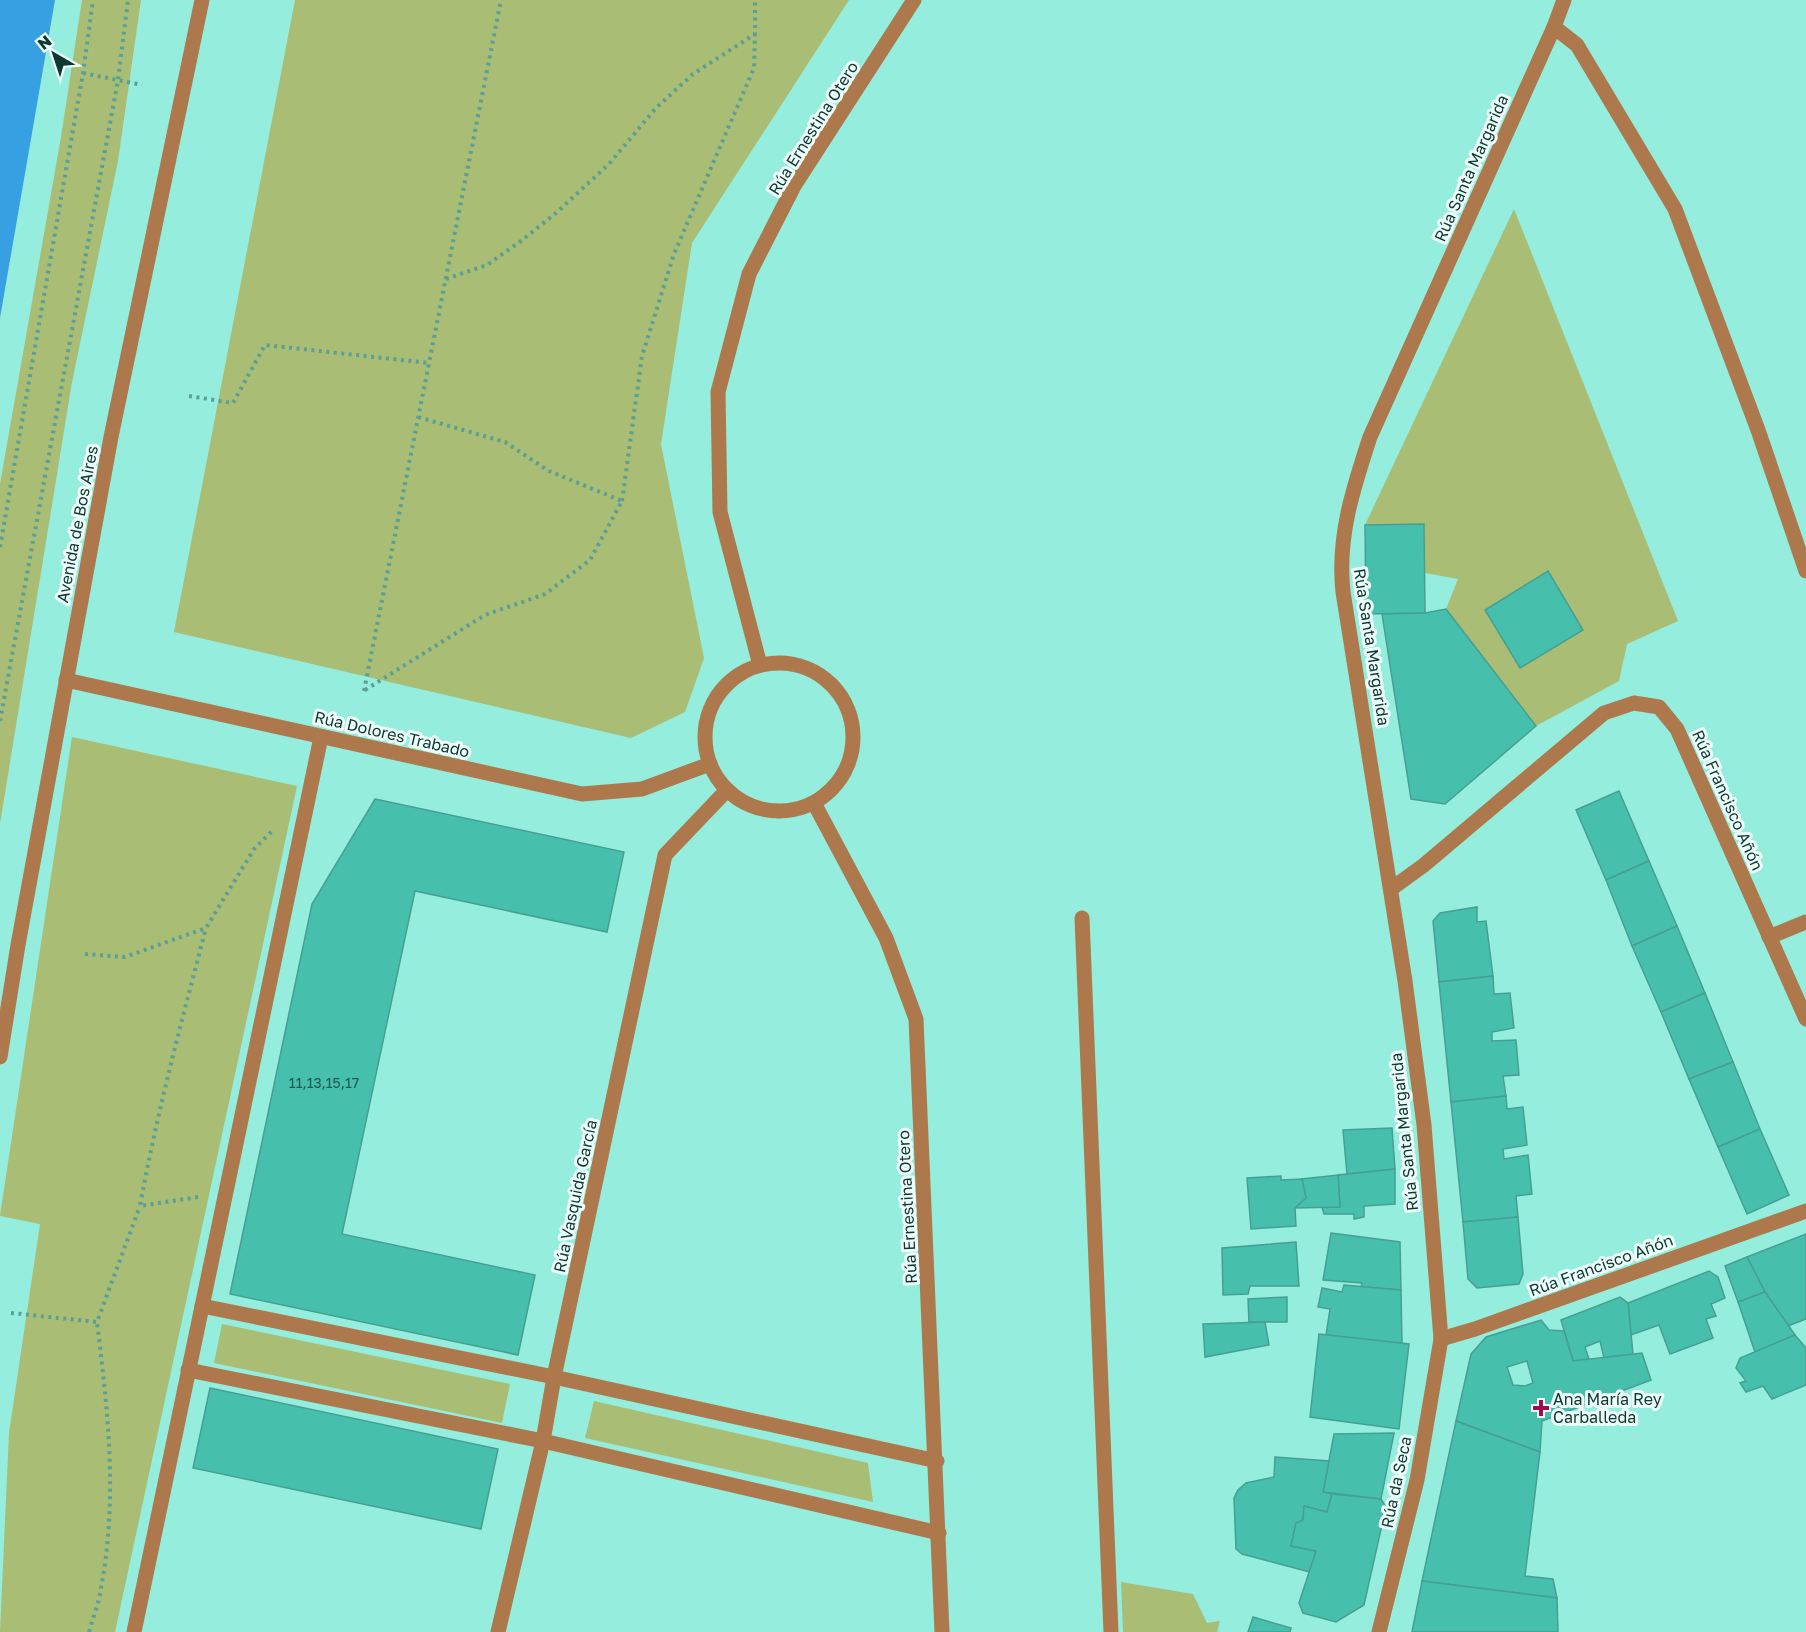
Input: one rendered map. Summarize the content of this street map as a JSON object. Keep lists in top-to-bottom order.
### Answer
{
  "streets": {
    "street": [
      "Rúa Ernestina Otero",
      "Rúa Santa Margarida",
      "Avenida de Bos Aires",
      "Rúa Dolores Trabado",
      "Rúa Francisco Añón",
      "Rúa Vasquida García",
      "Rúa da Seca"
    ]
  },
  "crossings": [
    ["Rúa Ernestina Otero", "Rúa Dolores Trabado"],
    ["Rúa Ernestina Otero", "Rúa Vasquida García"],
    ["Rúa Santa Margarida", "Rúa Francisco Añón"],
    ["Rúa Santa Margarida", "Rúa da Seca"],
    ["Avenida de Bos Aires", "Rúa Dolores Trabado"],
    ["Rúa Dolores Trabado", "Rúa Vasquida García"],
    ["Rúa Francisco Añón", "Rúa da Seca"]
  ],
  "places": {
    "health": ["Ana María Rey Carballeda"]
  },
  "house_numbers": ["11,13,15,17"],
  "north": "top left"
}
